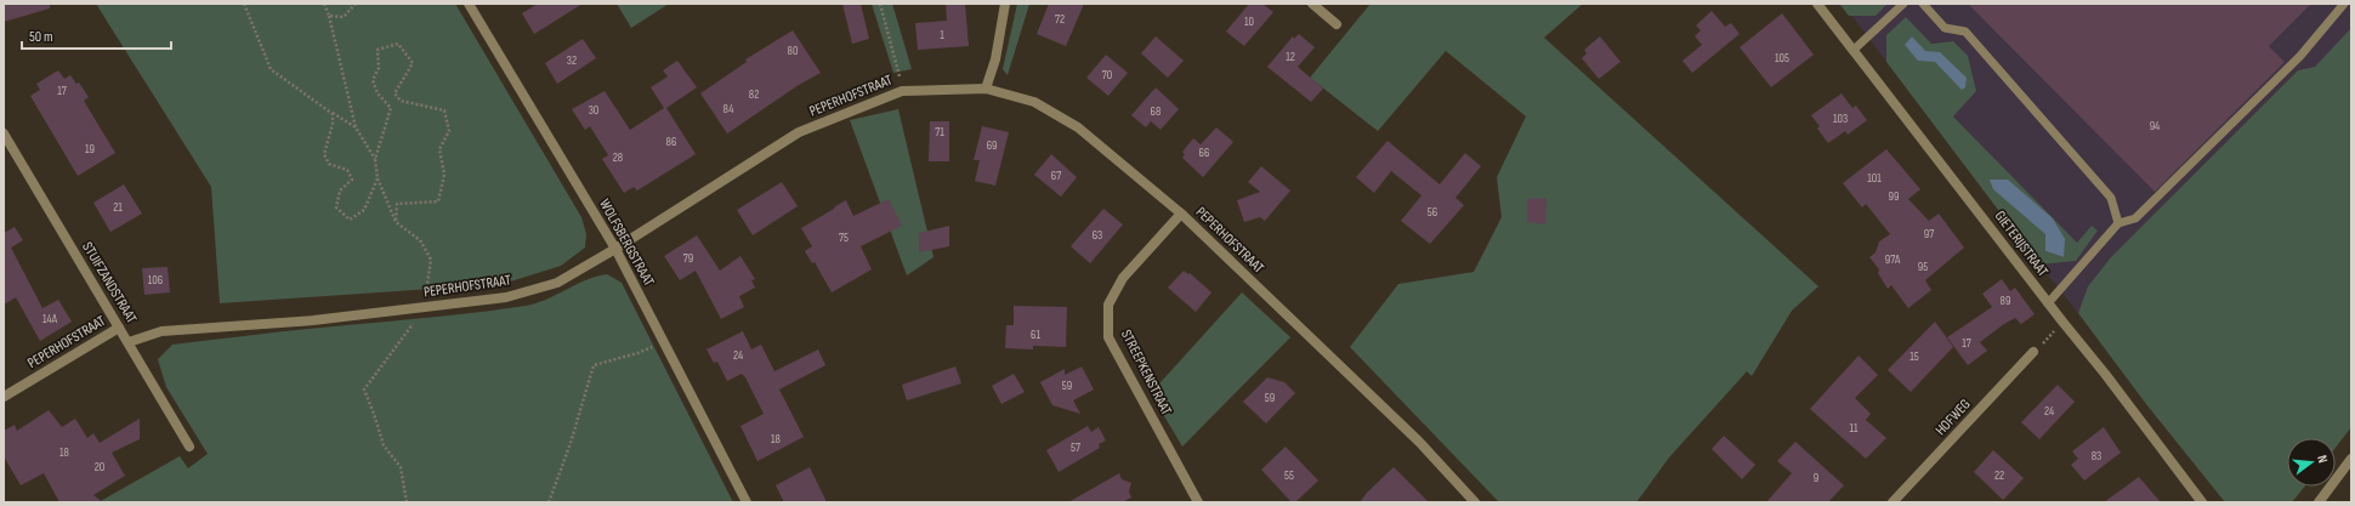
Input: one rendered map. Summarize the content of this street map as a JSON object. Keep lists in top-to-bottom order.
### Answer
{
  "streets": {
    "street": [
      "PEPERHOFSTRAAT",
      "WOLFSBERGSTRAAT",
      "GIETERIJSTRAAT",
      "STUIFZANDSTRAAT",
      "STREEPKENSTRAAT",
      "HOFWEG"
    ]
  },
  "crossings": [
    ["PEPERHOFSTRAAT", "WOLFSBERGSTRAAT"],
    ["PEPERHOFSTRAAT", "STUIFZANDSTRAAT"],
    ["PEPERHOFSTRAAT", "STREEPKENSTRAAT"]
  ],
  "house_numbers": [
    "72",
    "10",
    "1",
    "80",
    "12",
    "105",
    "32",
    "70",
    "17",
    "82",
    "84",
    "30",
    "68",
    "103",
    "94",
    "71",
    "86",
    "69",
    "19",
    "66",
    "28",
    "67",
    "101",
    "99",
    "21",
    "56",
    "97",
    "63",
    "75",
    "79",
    "97A",
    "95",
    "106",
    "89",
    "14A",
    "61",
    "17",
    "24",
    "15",
    "59",
    "59",
    "24",
    "11",
    "18",
    "57",
    "18",
    "83",
    "20",
    "55",
    "22",
    "9"
  ],
  "scale_bar": "50 m",
  "north": "right"
}
